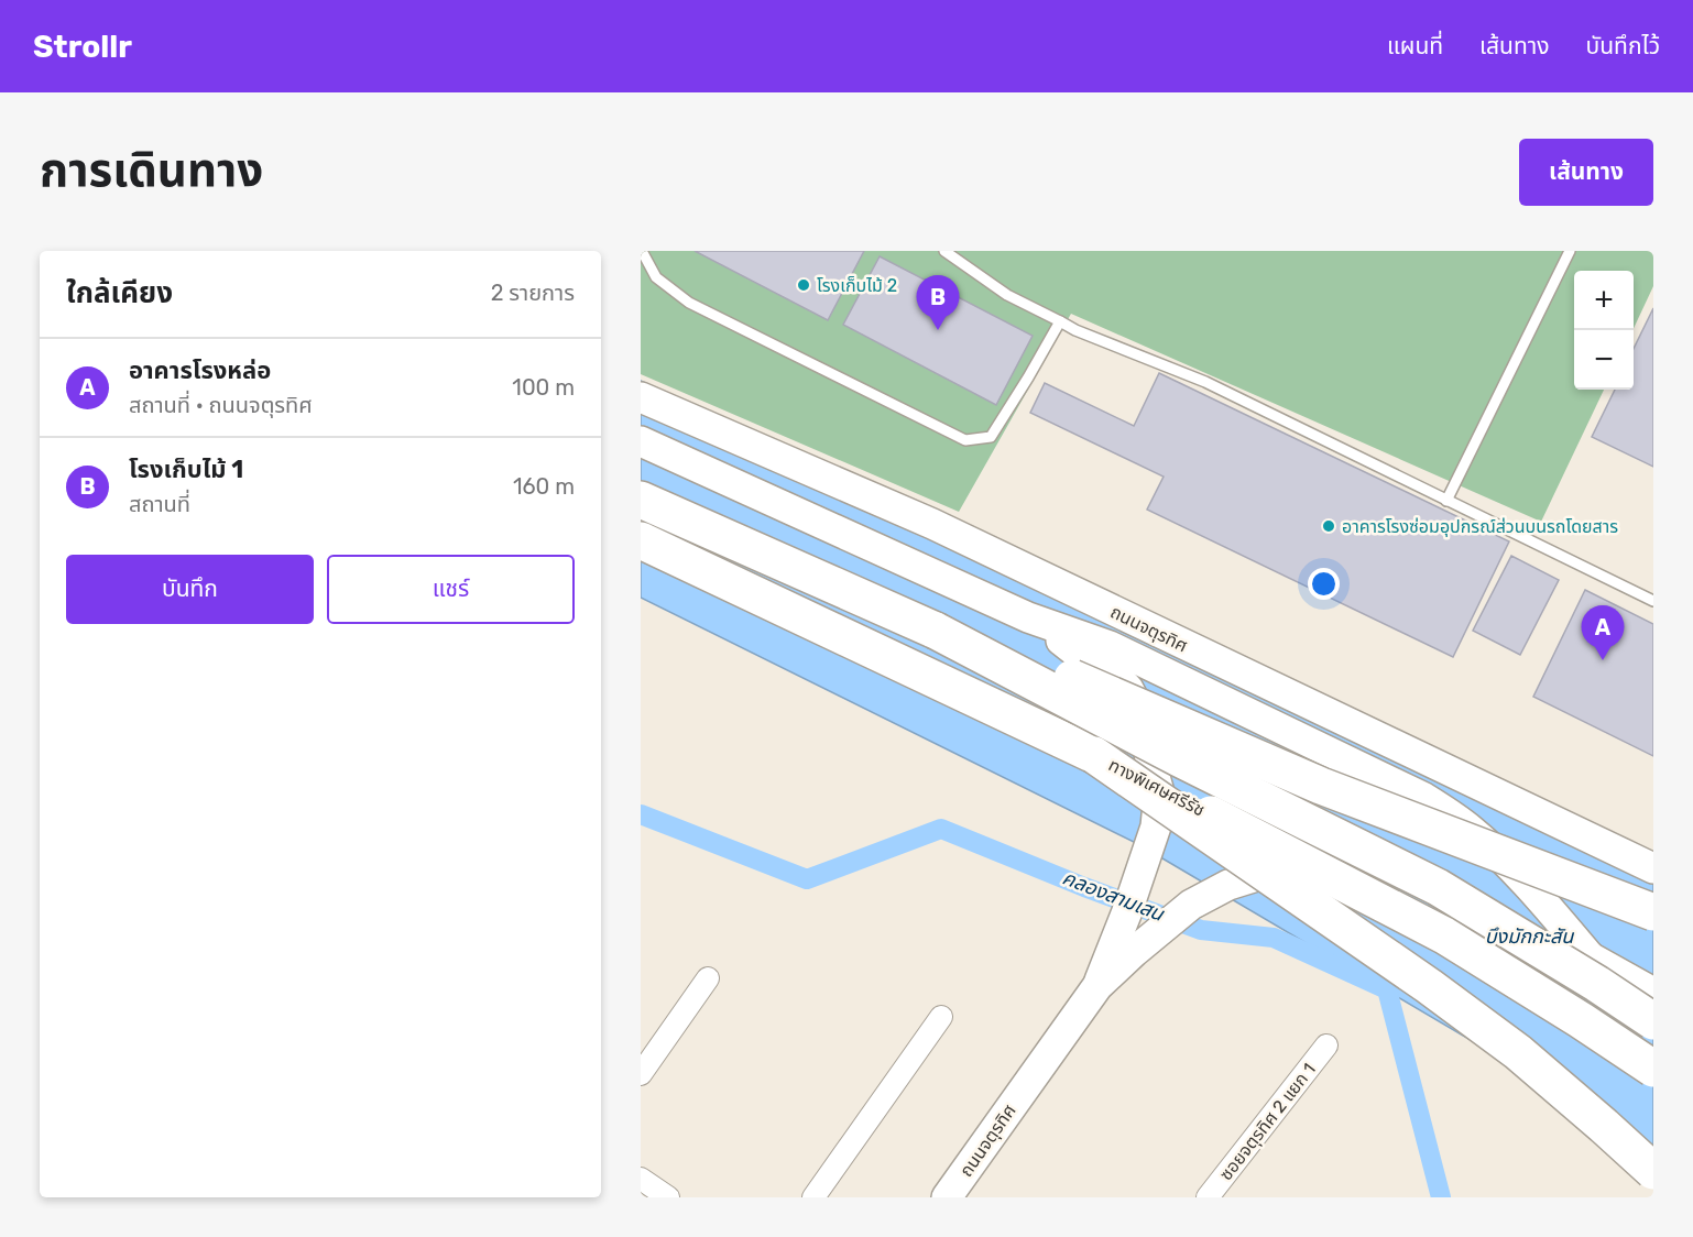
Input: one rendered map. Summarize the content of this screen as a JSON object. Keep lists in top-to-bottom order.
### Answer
{
  "streets": {
    "highway": ["ทางพิเศษศรีรัช"],
    "main road": ["ถนนจตุรทิศ"],
    "street": ["ซอยจตุรทิศ 2 แยก 1"]
  },
  "water": ["คลองสามเสน", "บึงมักกะสัน"],
  "places": ["โรงเก็บไม้ 2", "อาคารโรงซ่อมอุปกรณ์ส่วนบนรถโดยสาร"],
  "page": {
    "header": "Strollr",
    "nav": ["แผนที่", "เส้นทาง", "บันทึกไว้"],
    "title": "การเดินทาง",
    "buttons": [
      "เส้นทาง",
      ["บันทึก", "แชร์"]
    ],
    "heading": ["ใกล้เคียง", "2 รายการ"],
    "map_buttons": ["+", "−"],
    "pins": ["B", "A"],
    "list": [
      {
        "mark": "A",
        "name": "อาคารโรงหล่อ",
        "note": "สถานที่ · ถนนจตุรทิศ",
        "value": "100 m"
      },
      {
        "mark": "B",
        "name": "โรงเก็บไม้ 1",
        "note": "สถานที่",
        "value": "160 m"
      }
    ]
  }
}
